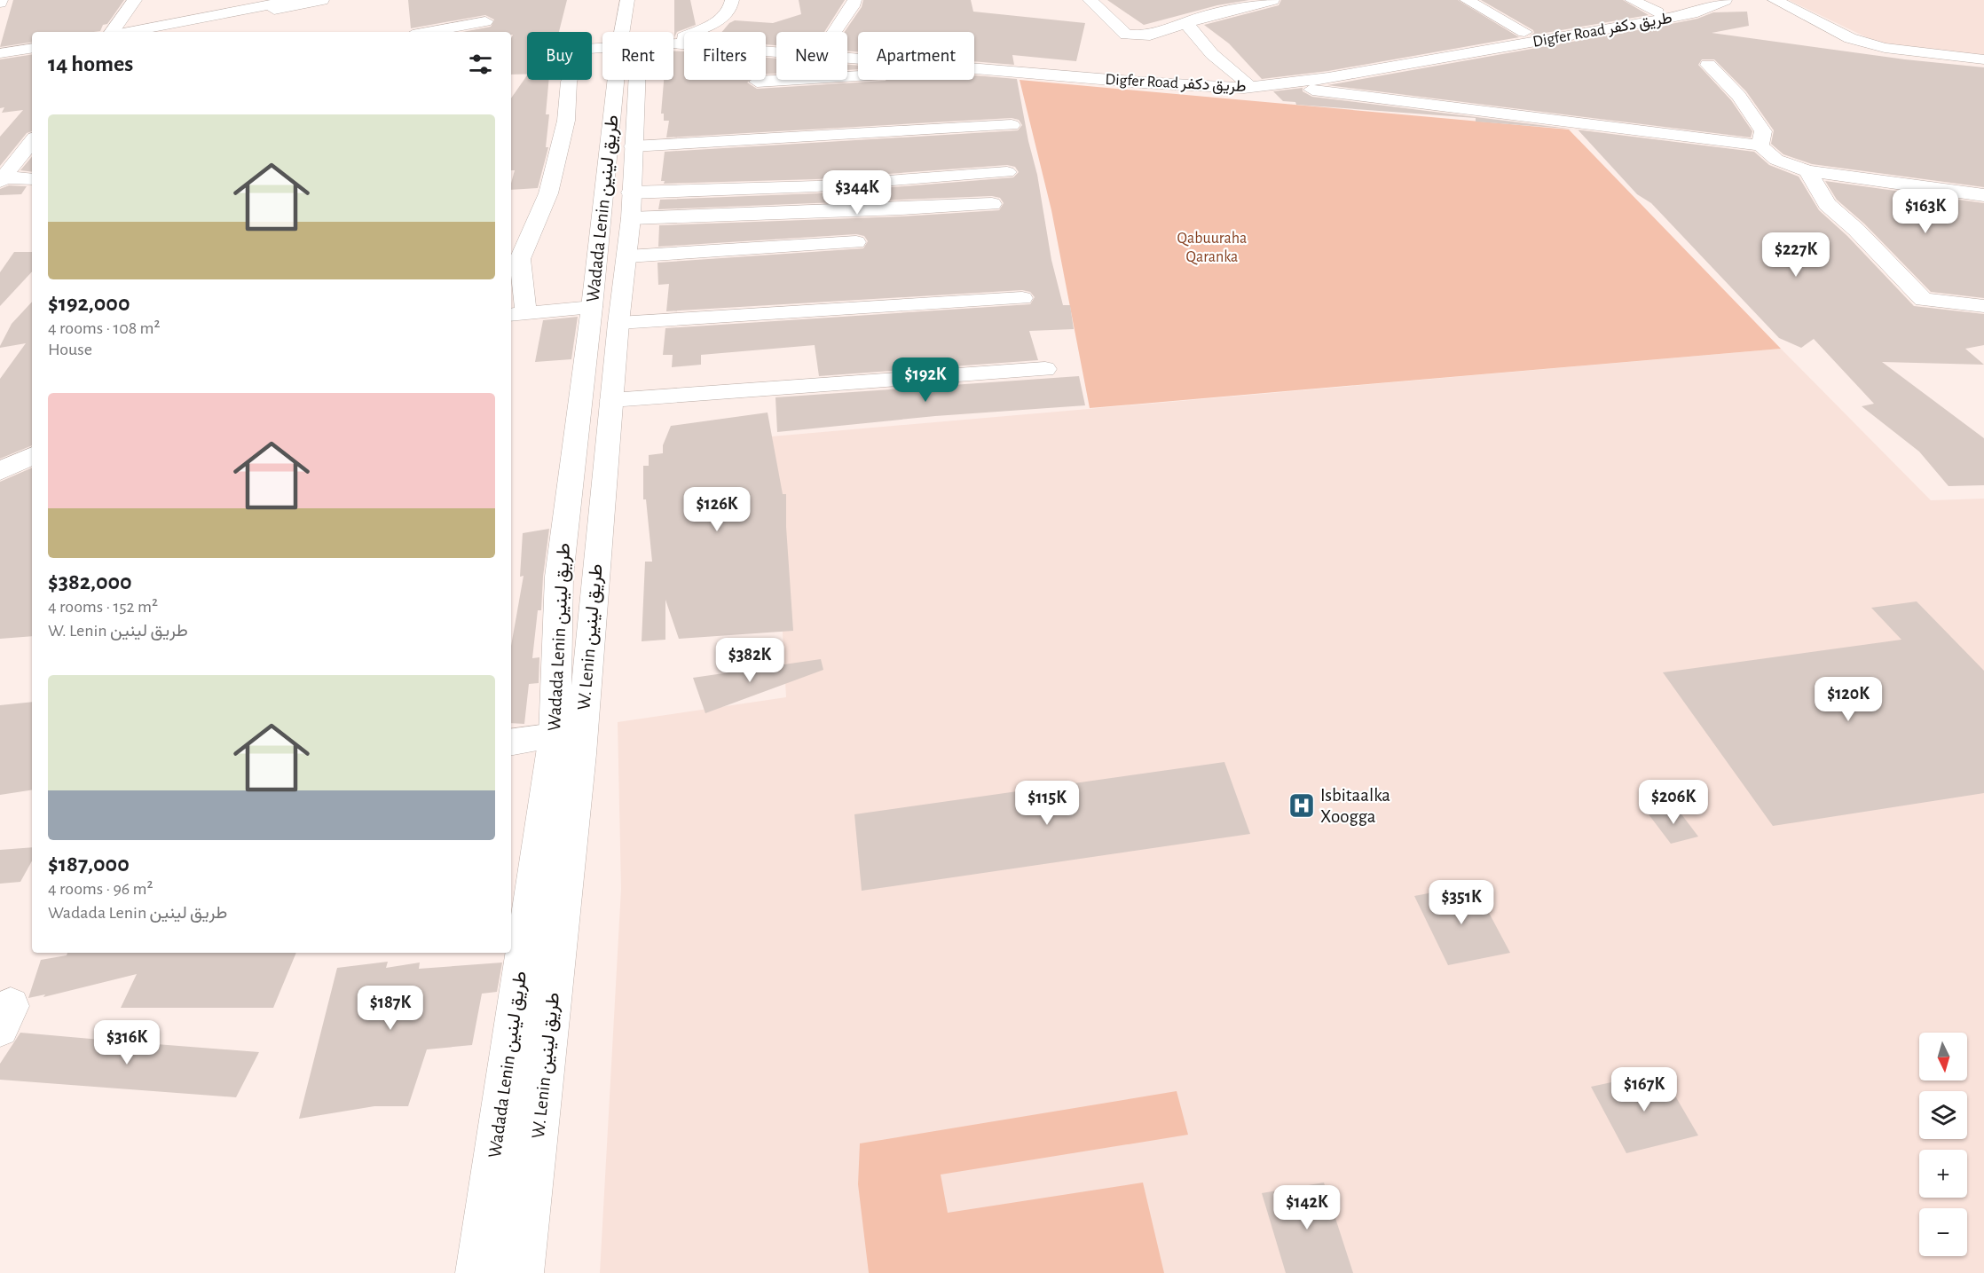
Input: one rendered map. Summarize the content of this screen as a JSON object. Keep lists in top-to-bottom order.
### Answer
{
  "streets": {
    "street": ["Digfer Road طريق دكفر", "Wadada Lenin طريق لينين", "W. Lenin طريق لينين"]
  },
  "parks": ["Qabuuraha Qaranka"],
  "places": {
    "hospital": ["Isbitaalka Xoogga"]
  },
  "north": "bottom",
  "page": {
    "chip": [
      "Buy",
      "Rent",
      "Filters",
      "New",
      "Apartment"
    ],
    "heading": "14 homes",
    "list": [
      {
        "name": "$192,000",
        "note": "4 rooms · 108 m² · House"
      },
      {
        "name": "$382,000",
        "note": "4 rooms · 152 m² · W. Lenin طريق لينين"
      },
      {
        "name": "$187,000",
        "note": "4 rooms · 96 m² · Wadada Lenin طريق لينين"
      }
    ],
    "price": [
      "$344K",
      "$163K",
      "$227K",
      "$192K",
      "$126K",
      "$382K",
      "$120K",
      "$206K",
      "$115K",
      "$351K",
      "$187K",
      "$316K",
      "$167K",
      "$142K"
    ],
    "map_buttons": ["+", "−"]
  }
}
